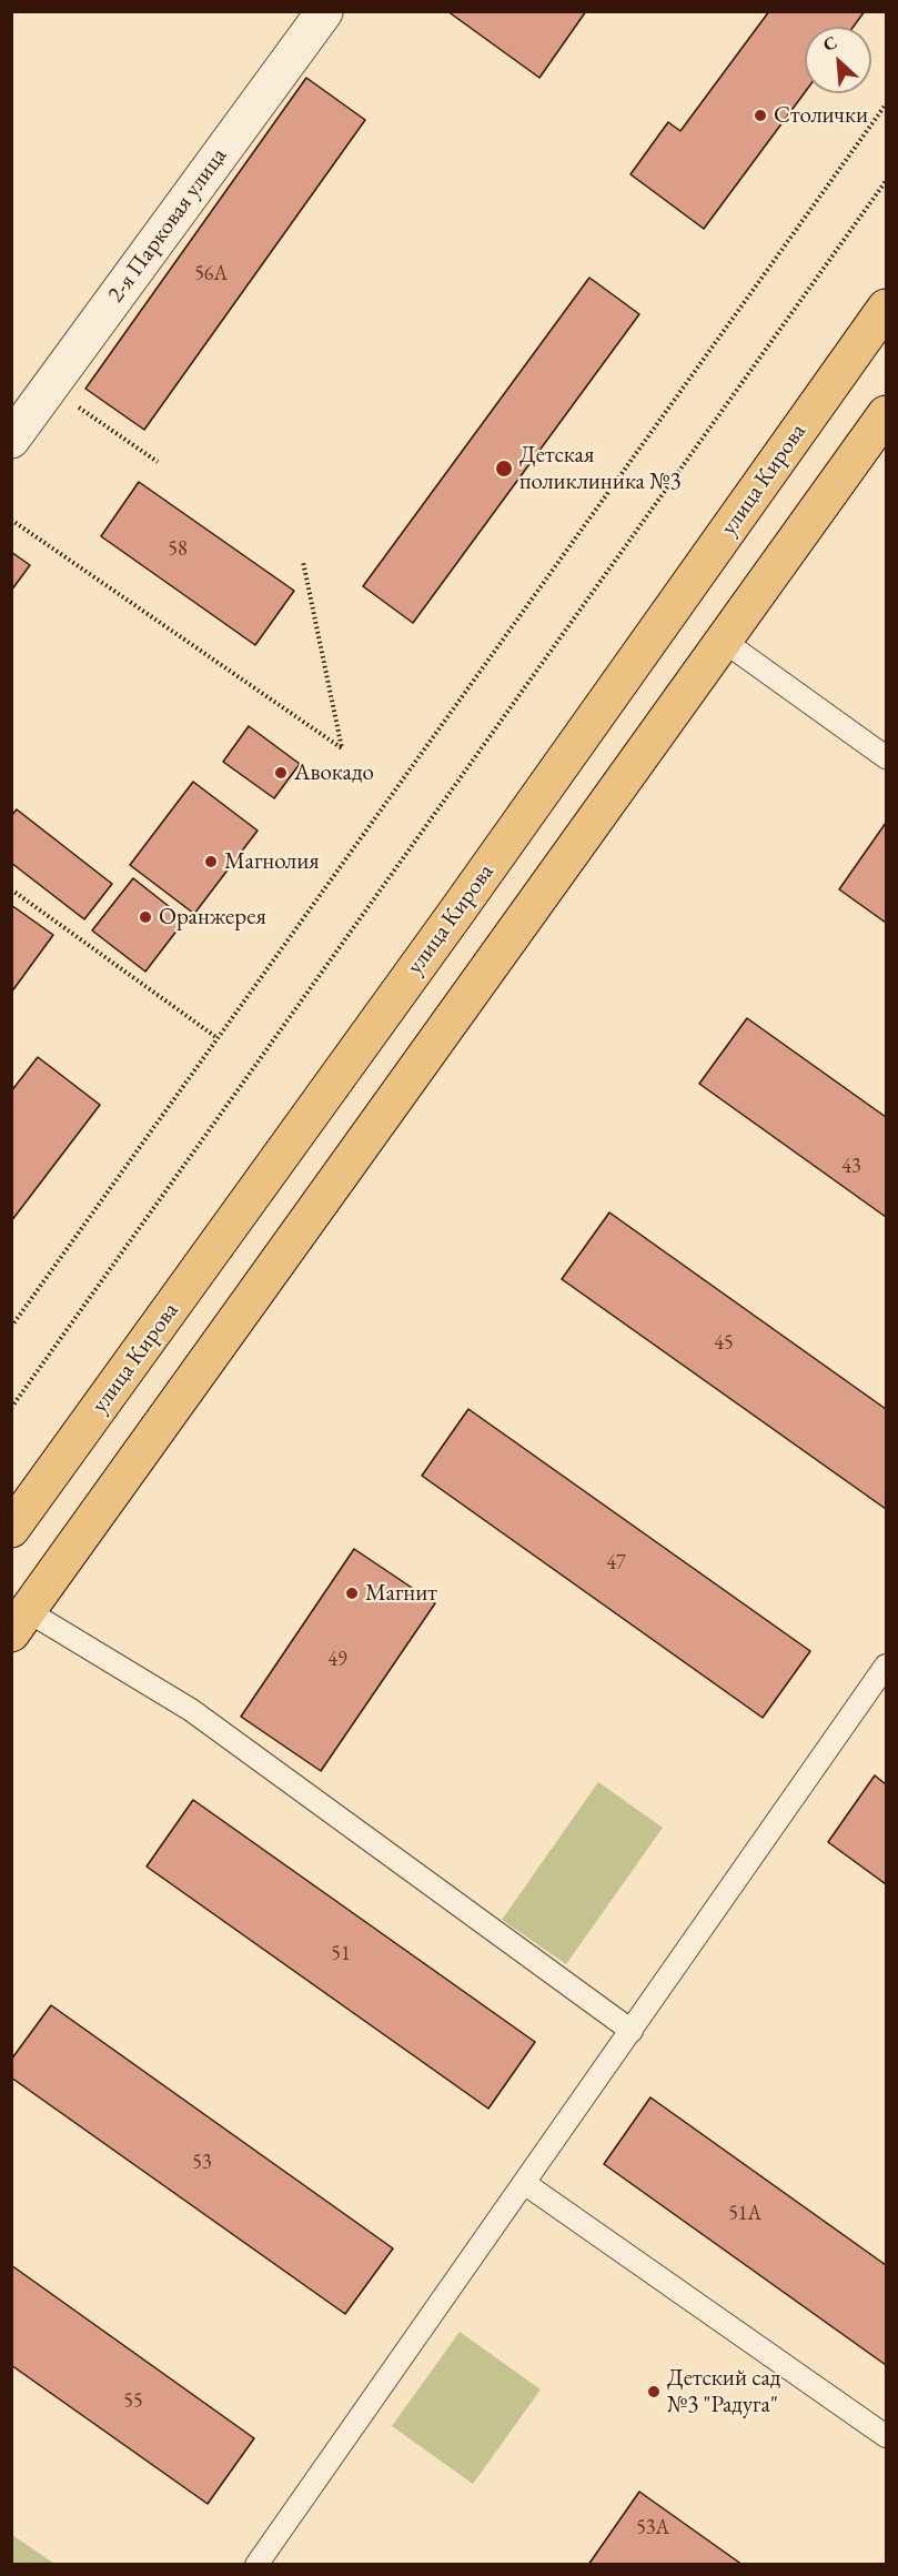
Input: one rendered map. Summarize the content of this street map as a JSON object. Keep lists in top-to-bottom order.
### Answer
{
  "streets": {
    "main road": ["улица Кирова"],
    "street": ["2-я Парковая улица"]
  },
  "places": [
    "Столички",
    "Детская поликлиника №3",
    "Авокадо",
    "Магнолия",
    "Оранжерея",
    "Магнит",
    "Детский сад №3 \"Радуга\""
  ],
  "house_numbers": [
    "56А",
    "58",
    "43",
    "45",
    "47",
    "49",
    "51",
    "53",
    "51А",
    "55",
    "53А"
  ],
  "north": "top left"
}
